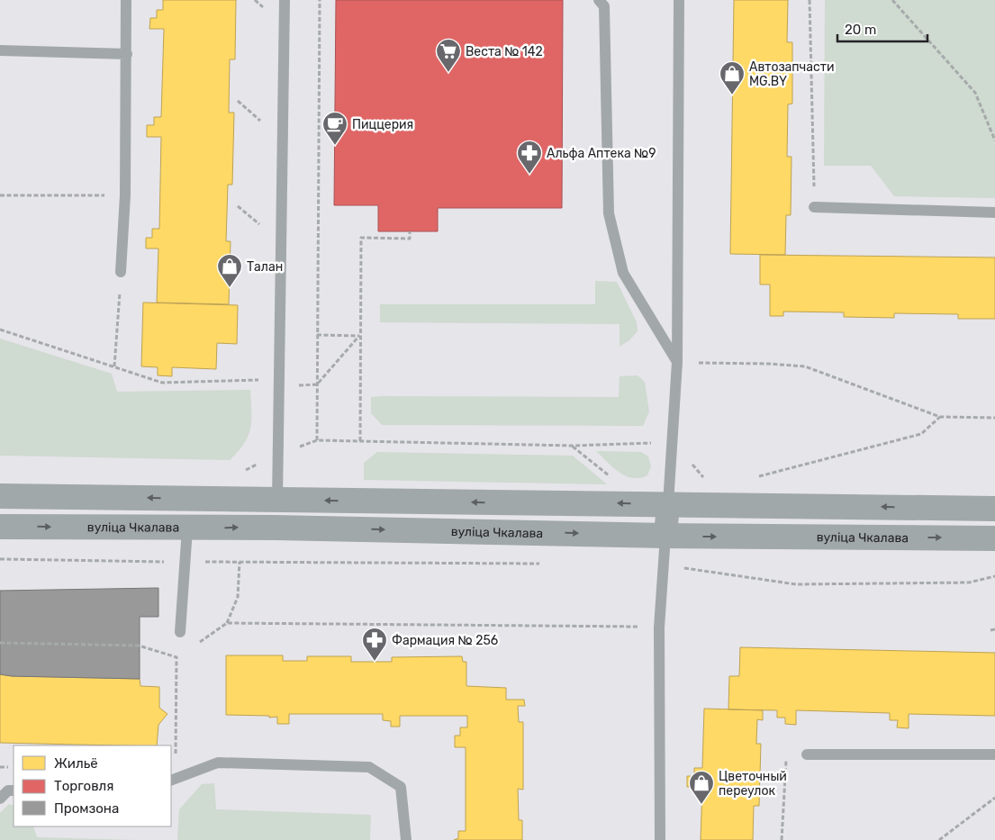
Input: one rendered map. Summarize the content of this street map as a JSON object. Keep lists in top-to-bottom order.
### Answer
{
  "streets": {
    "main road": ["вуліца Чкалава"]
  },
  "places": {
    "supermarket": ["Веста № 142"],
    "shop": ["Автозапчасти MG.BY", "Талан", "Цветочный переулок"],
    "cafe": ["Пиццерия"],
    "pharmacy": ["Альфа Аптека №9", "Фармация № 256"]
  },
  "legend": ["Жильё", "Торговля", "Промзона"],
  "scale_bar": "20 m"
}
